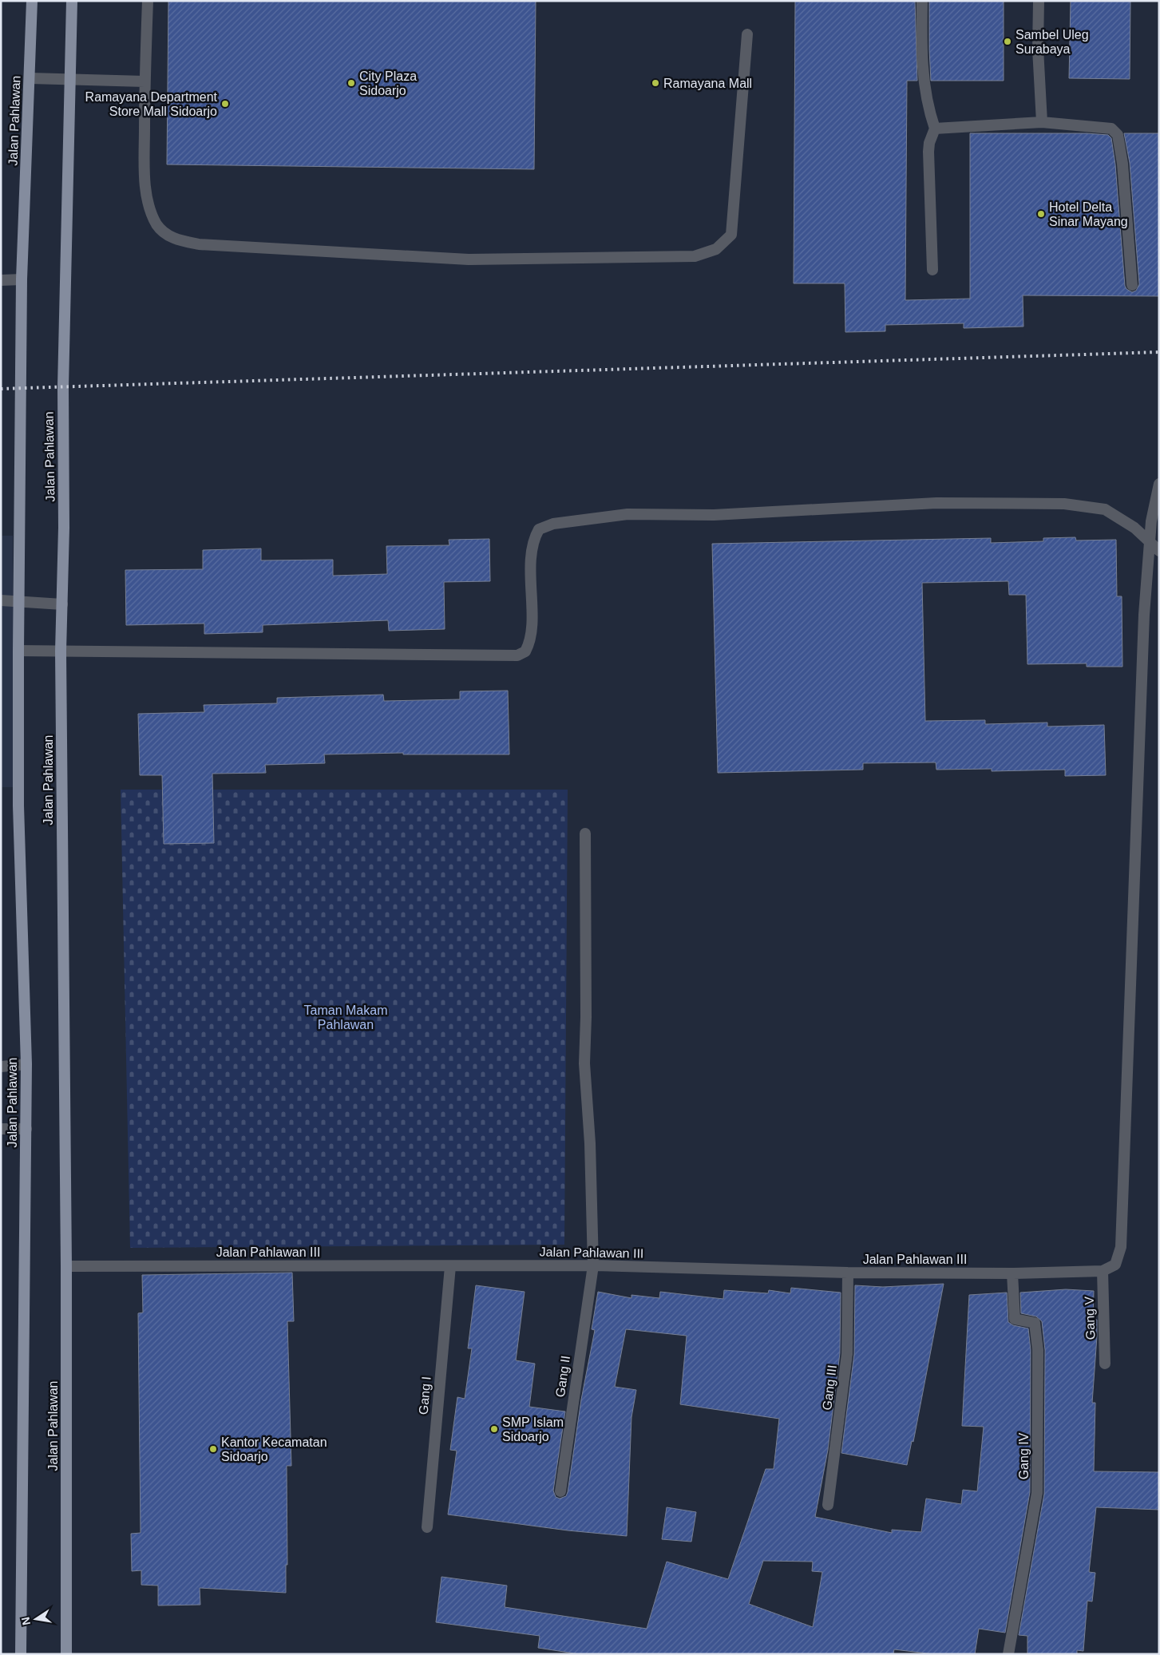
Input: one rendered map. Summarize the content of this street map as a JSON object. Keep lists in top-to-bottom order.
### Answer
{
  "streets": {
    "main road": ["Jalan Pahlawan"],
    "street": [
      "Jalan Pahlawan III",
      "Gang V",
      "Gang II",
      "Gang III",
      "Gang I",
      "Gang IV"
    ]
  },
  "crossings": [
    ["Jalan Pahlawan", "Jalan Pahlawan III"],
    ["Jalan Pahlawan III", "Gang V"],
    ["Jalan Pahlawan III", "Gang II"],
    ["Jalan Pahlawan III", "Gang III"],
    ["Jalan Pahlawan III", "Gang I"],
    ["Jalan Pahlawan III", "Gang IV"]
  ],
  "parks": ["Taman Makam Pahlawan"],
  "places": [
    "Sambel Uleg Surabaya",
    "City Plaza Sidoarjo",
    "Ramayana Mall",
    "Ramayana Department Store Mall Sidoarjo",
    "Hotel Delta Sinar Mayang",
    "SMP Islam Sidoarjo",
    "Kantor Kecamatan Sidoarjo"
  ],
  "north": "left"
}
